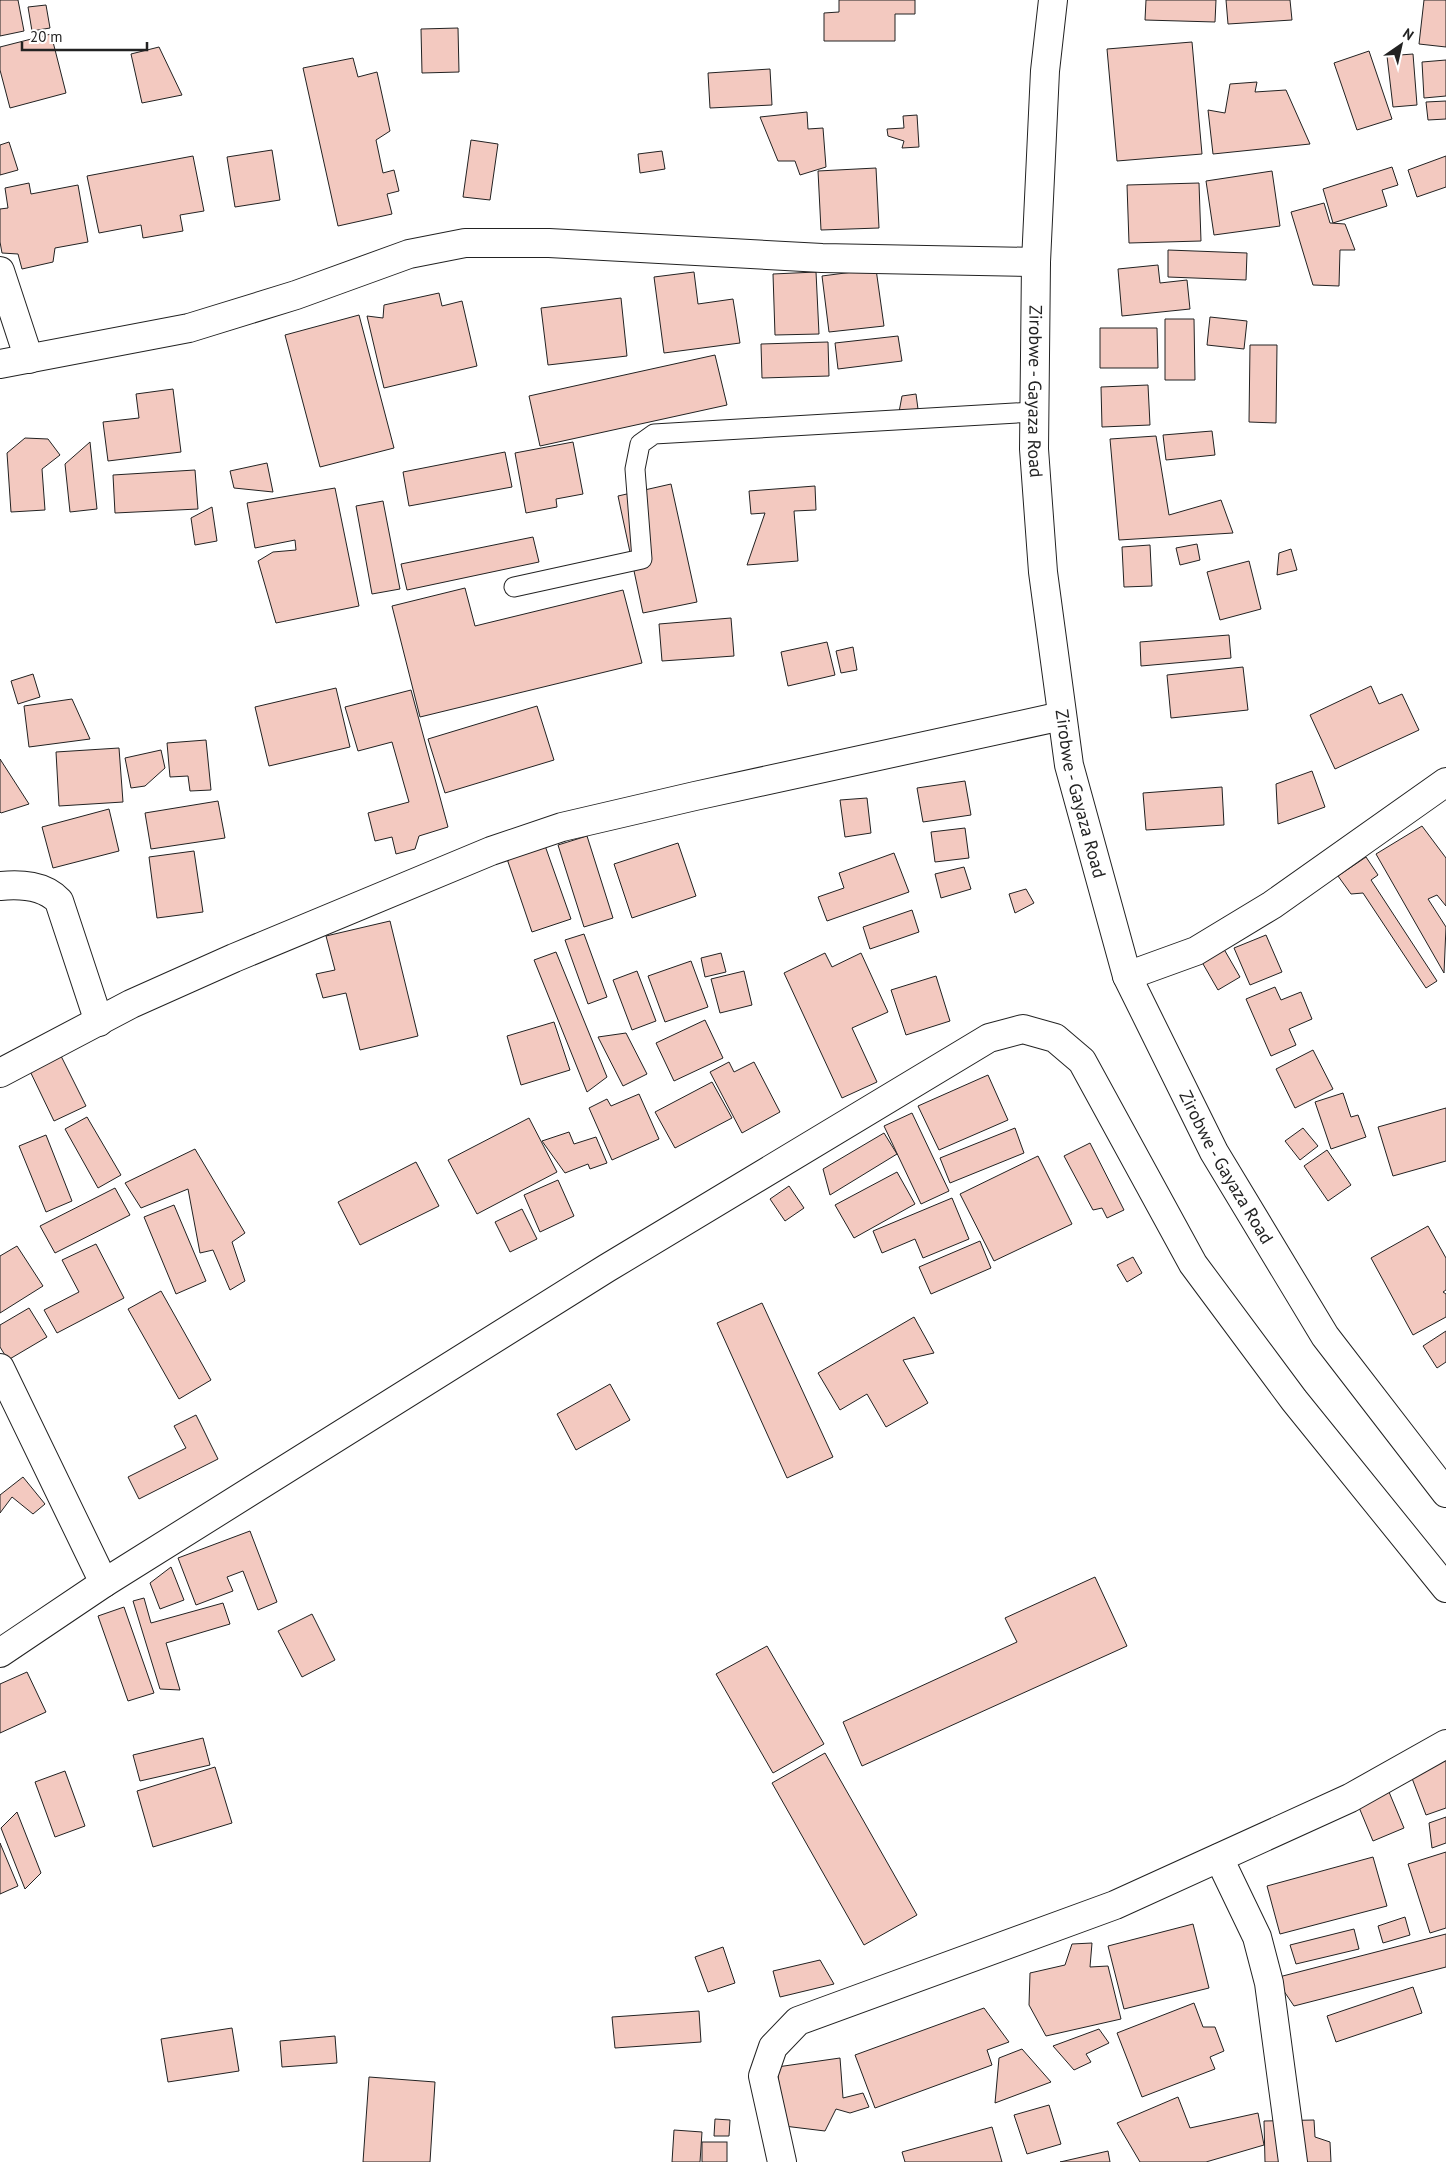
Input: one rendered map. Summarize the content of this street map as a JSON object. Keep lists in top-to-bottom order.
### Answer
{
  "streets": {
    "street": ["Zirobwe - Gayaza Road"]
  },
  "scale_bar": "20 m",
  "north": "top right"
}
